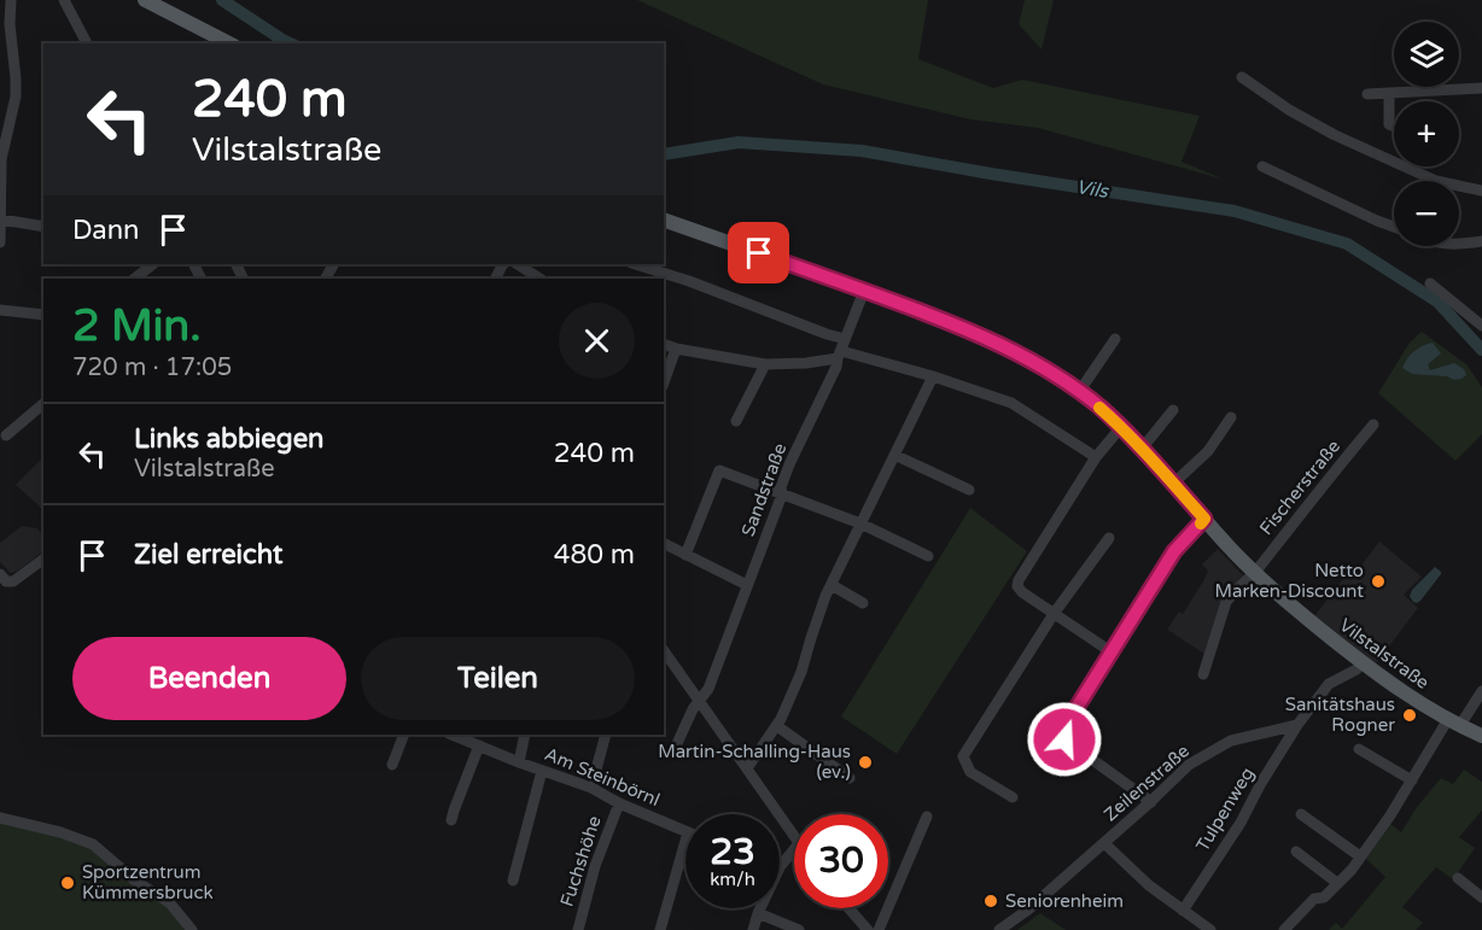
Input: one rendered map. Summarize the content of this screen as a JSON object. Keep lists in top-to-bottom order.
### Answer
{
  "streets": {
    "main road": ["Vilstalstraße"],
    "street": [
      "Fischerstraße",
      "Sandstraße",
      "Am Steinbörnl",
      "Zeilenstraße",
      "Tulpenweg",
      "Fuchshöhe"
    ]
  },
  "crossings": [
    ["Fischerstraße", "Vilstalstraße"],
    ["Sandstraße", "Vilstalstraße"],
    ["Am Steinbörnl", "Fuchshöhe"],
    ["Zeilenstraße", "Tulpenweg"]
  ],
  "water": ["Vils"],
  "places": [
    "Netto Marken-Discount",
    "Sanitätshaus Rogner",
    "Martin-Schalling-Haus (ev.)",
    "Sportzentrum Kümmersbruck",
    "Seniorenheim"
  ],
  "page": {
    "map_buttons": ["+", "−"],
    "turn": ["240 m", "Vilstalstraße"],
    "then": "Dann",
    "heading": ["2 Min.", "720 m · 17:05"],
    "list": [
      {
        "name": "Links abbiegen",
        "note": "Vilstalstraße",
        "value": "240 m"
      },
      {
        "name": "Ziel erreicht",
        "value": "480 m"
      }
    ],
    "buttons": ["Beenden", "Teilen"],
    "speed": "23 km/h",
    "limit": "30"
  }
}
